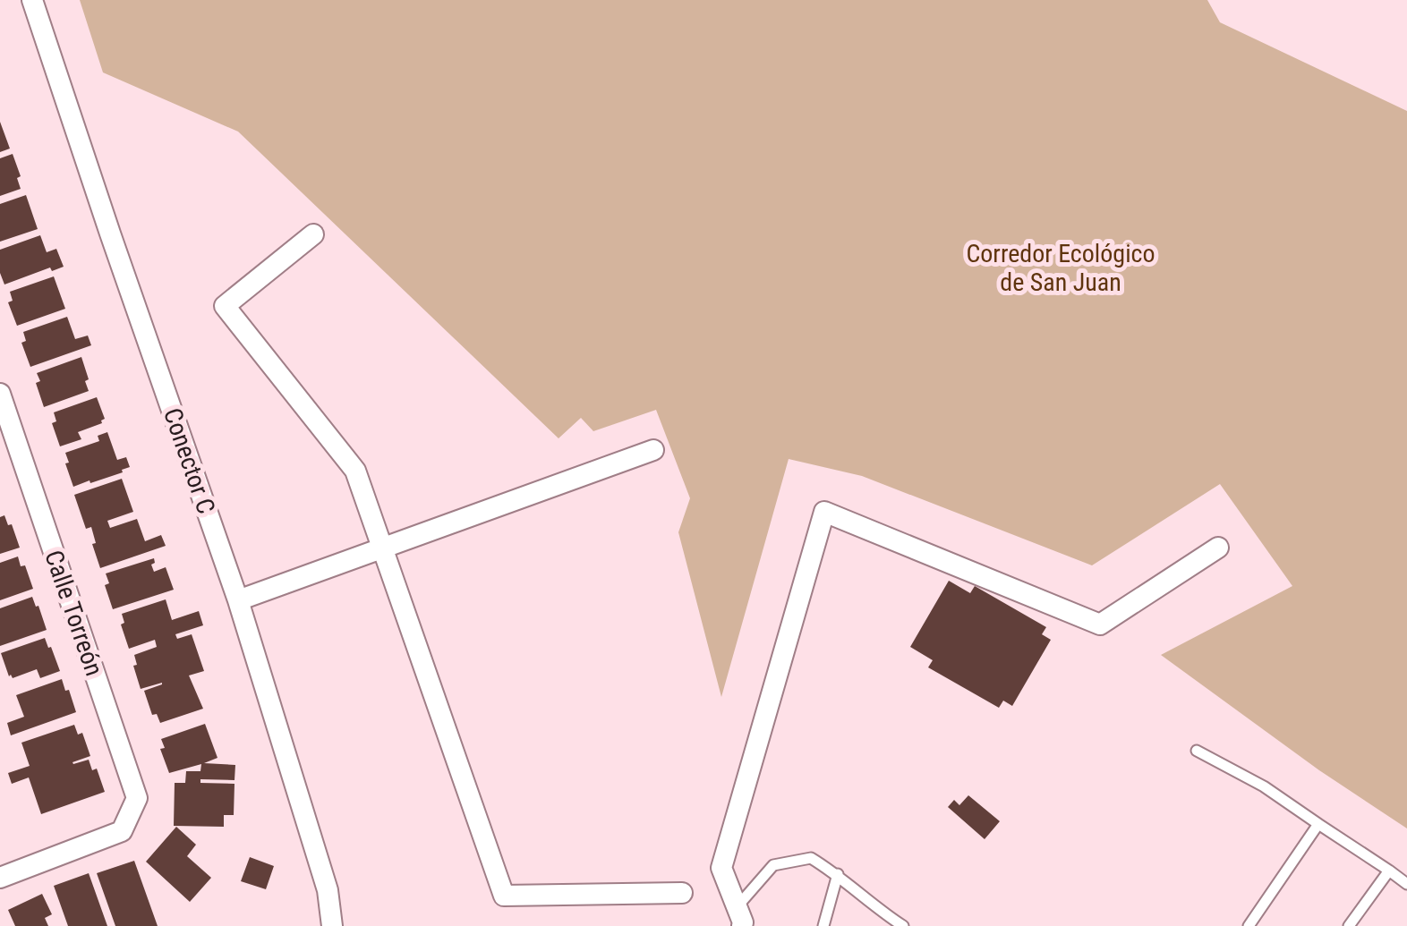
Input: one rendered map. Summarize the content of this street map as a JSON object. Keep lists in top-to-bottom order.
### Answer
{
  "streets": {
    "street": ["Conector C", "Calle Torreón"]
  },
  "parks": ["Corredor Ecológico de San Juan"]
}
